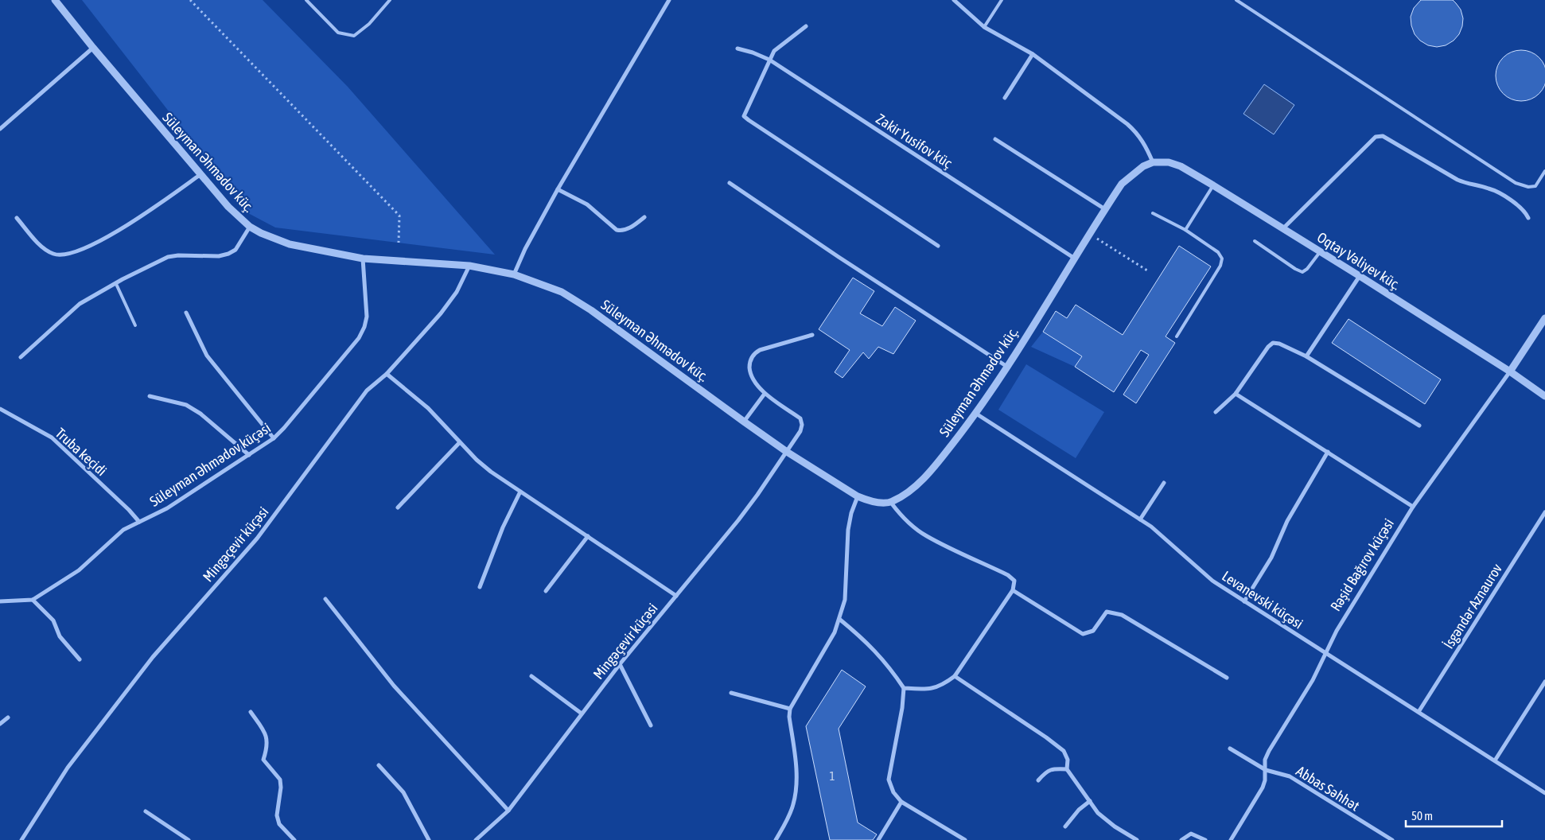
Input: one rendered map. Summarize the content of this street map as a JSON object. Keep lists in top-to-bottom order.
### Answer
{
  "streets": {
    "street": [
      "Zakir Yusifov küç",
      "Süleyman Əhmədov küç.",
      "Oqtay Vəliyev küç.",
      "Truba keçidi",
      "Süleyman Əhmədov küçəsi",
      "Mingəçevir küçəsi",
      "Rəşid Bağırov küçəsi",
      "Levanevski küçəsi",
      "İsgəndər Aznaurov",
      "Abbas Səhhət"
    ]
  },
  "crossings": [
    ["Zakir Yusifov küç", "Süleyman Əhmədov küç."],
    ["Süleyman Əhmədov küç.", "Oqtay Vəliyev küç."],
    ["Süleyman Əhmədov küç.", "Süleyman Əhmədov küçəsi"],
    ["Süleyman Əhmədov küç.", "Mingəçevir küçəsi"],
    ["Süleyman Əhmədov küç.", "Levanevski küçəsi"],
    ["Oqtay Vəliyev küç.", "Rəşid Bağırov küçəsi"],
    ["Truba keçidi", "Süleyman Əhmədov küçəsi"],
    ["Rəşid Bağırov küçəsi", "Levanevski küçəsi"],
    ["Rəşid Bağırov küçəsi", "Abbas Səhhət"],
    ["Levanevski küçəsi", "İsgəndər Aznaurov"]
  ],
  "house_numbers": ["1"],
  "scale_bar": "50 m"
}
